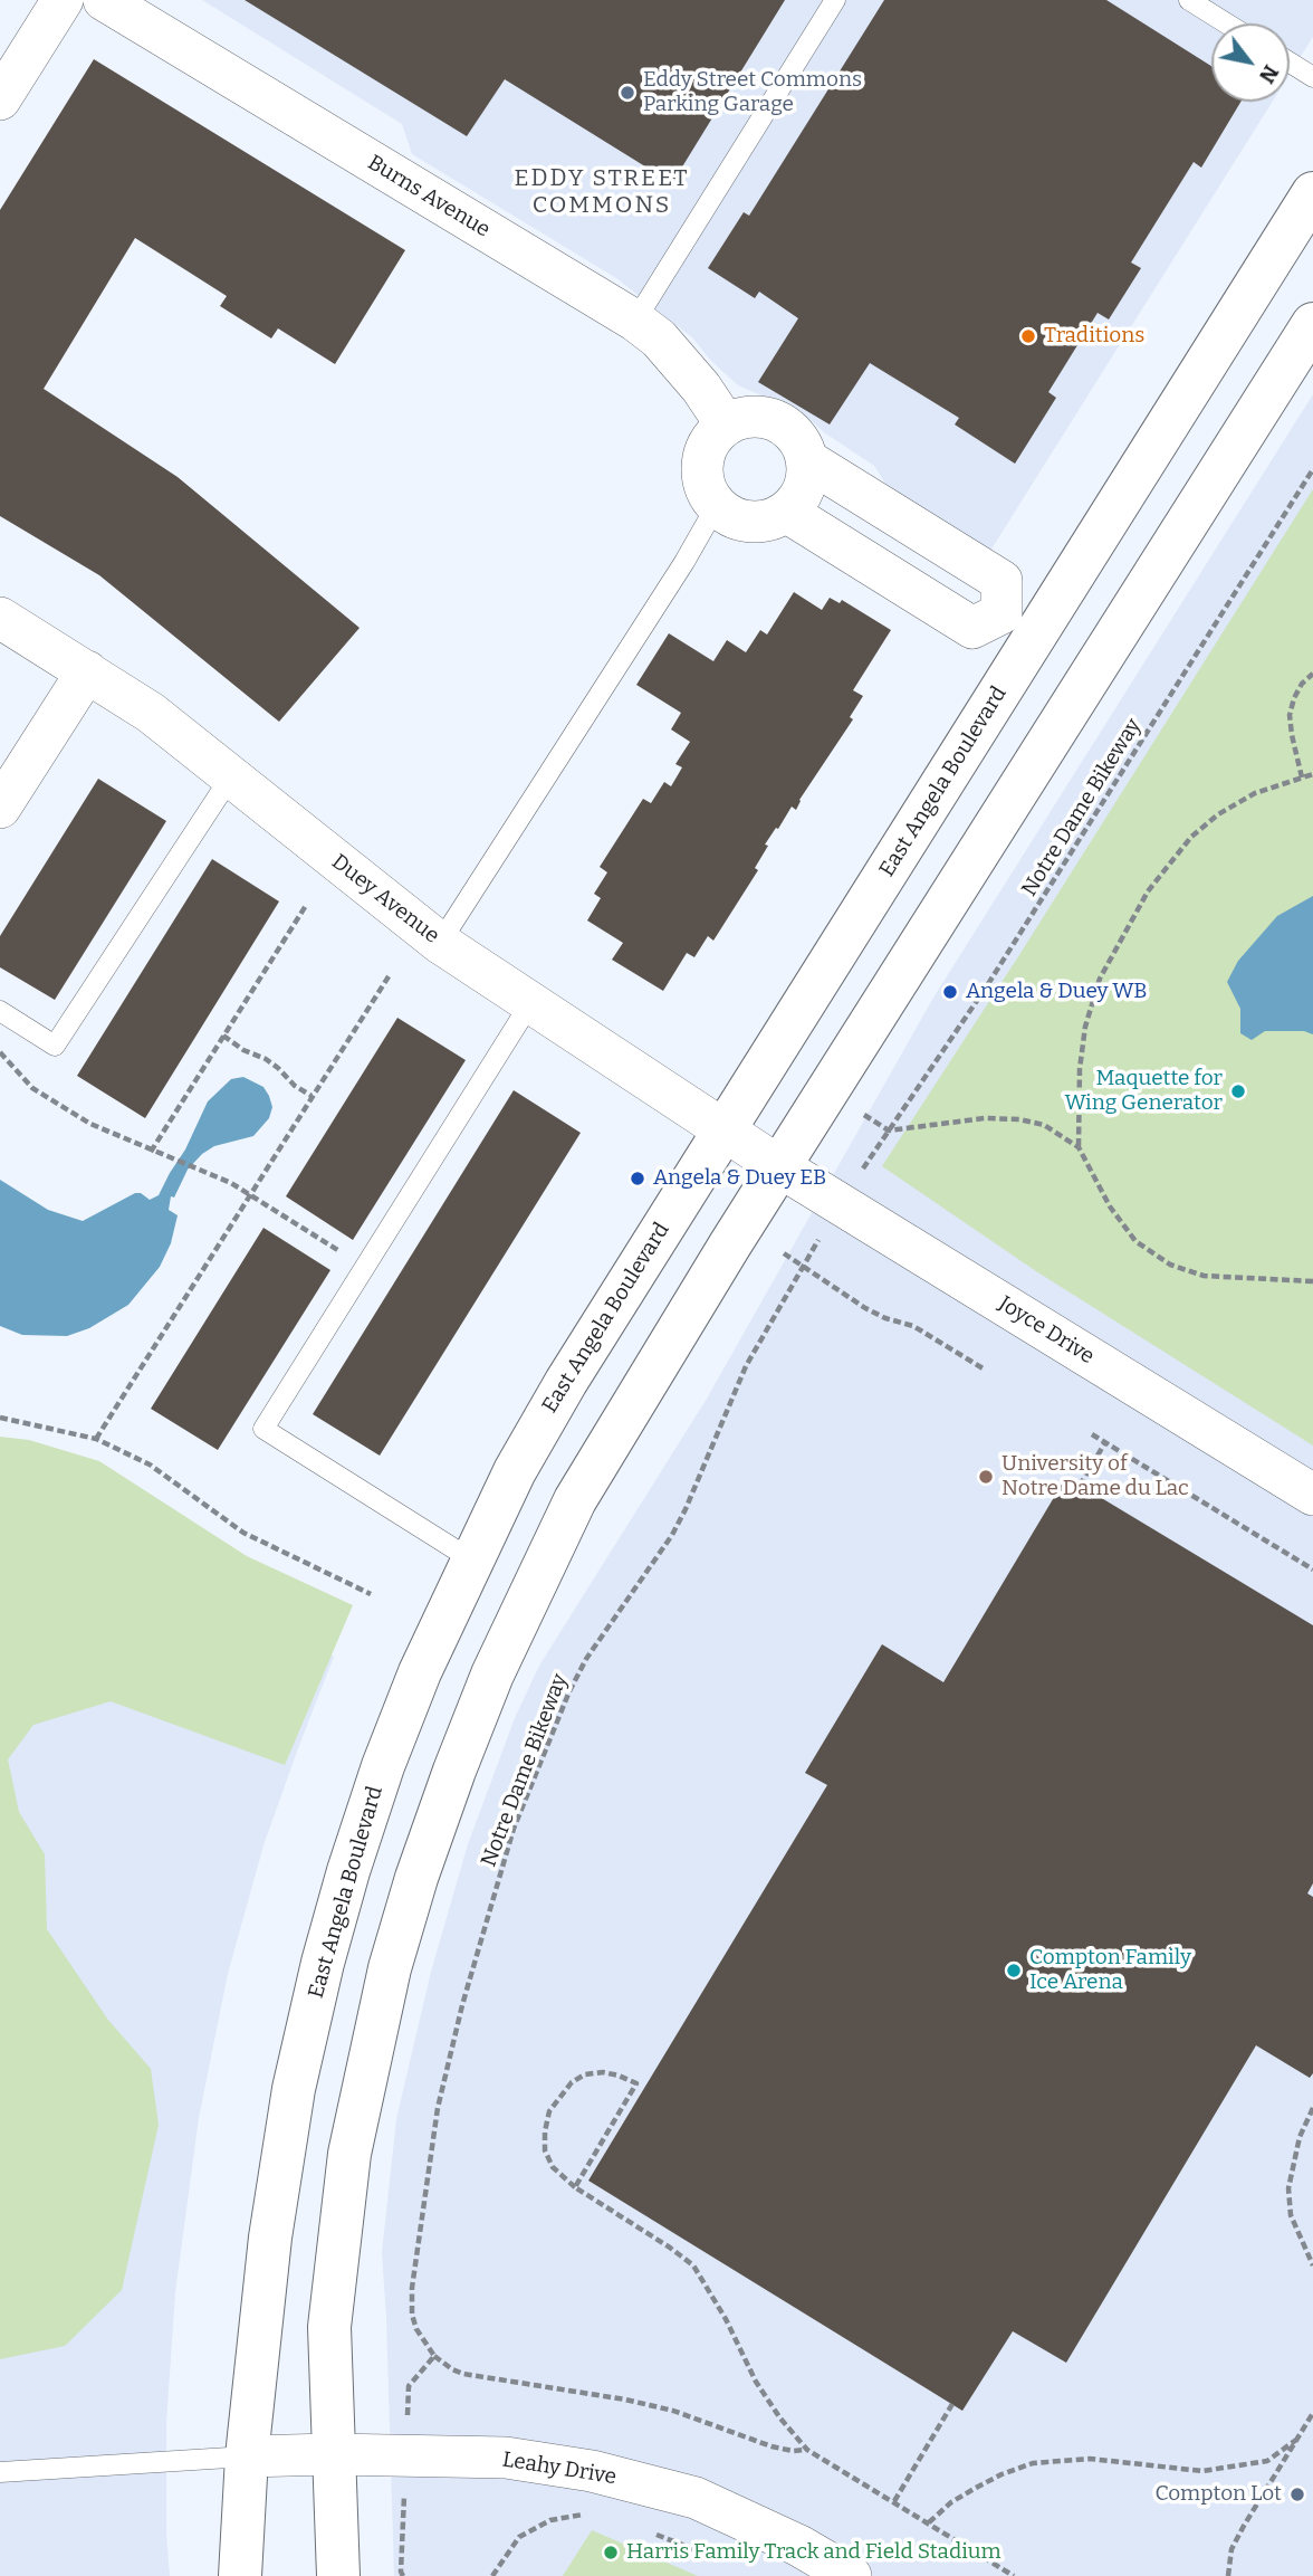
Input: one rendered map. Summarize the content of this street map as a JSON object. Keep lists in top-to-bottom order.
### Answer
{
  "streets": {
    "main road": ["East Angela Boulevard"],
    "street": [
      "Burns Avenue",
      "Duey Avenue",
      "Joyce Drive",
      "Leahy Drive"
    ],
    "path": ["Notre Dame Bikeway"]
  },
  "crossings": [
    ["East Angela Boulevard", "Duey Avenue"],
    ["East Angela Boulevard", "Leahy Drive"],
    ["Duey Avenue", "Joyce Drive"]
  ],
  "districts": ["EDDY STREET COMMONS"],
  "places": [
    "Eddy Street Commons Parking Garage",
    "Traditions",
    "Angela & Duey WB",
    "Maquette for Wing Generator",
    "Angela & Duey EB",
    "University of Notre Dame du Lac",
    "Compton Family Ice Arena",
    "Compton Lot",
    "Harris Family Track and Field Stadium"
  ],
  "north": "bottom right"
}
